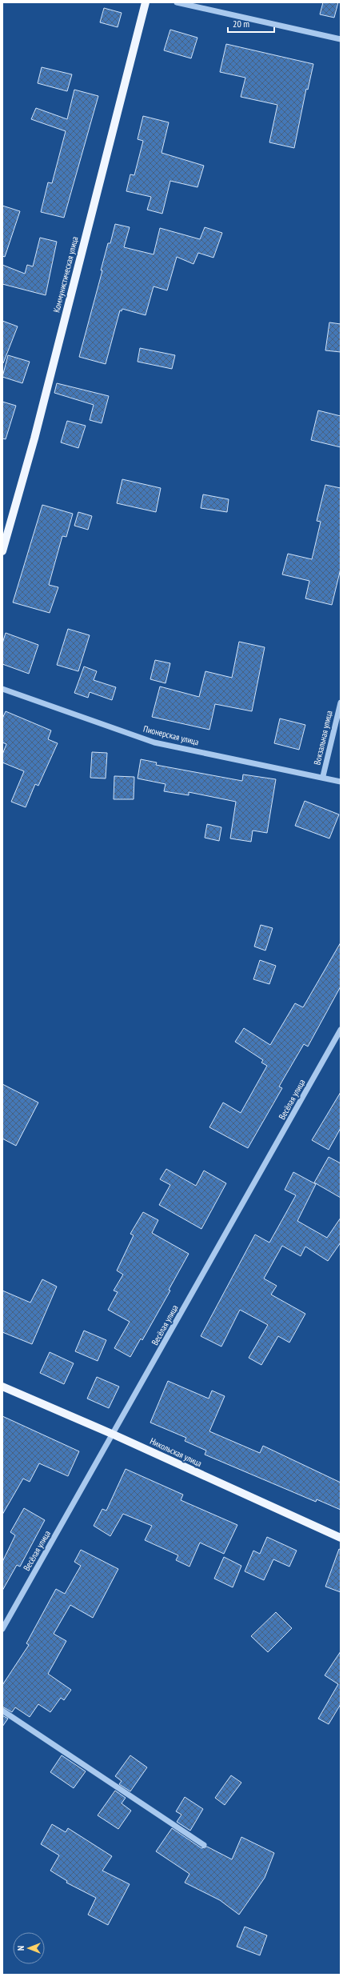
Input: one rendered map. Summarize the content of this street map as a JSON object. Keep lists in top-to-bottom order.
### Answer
{
  "streets": {
    "main road": ["Коммунистическая улица", "Никольская улица"],
    "street": ["Пионерская улица", "Вокзальная улица", "Весёлая улица"]
  },
  "crossings": [
    ["Пионерская улица", "Вокзальная улица"],
    ["Весёлая улица", "Никольская улица"]
  ],
  "scale_bar": "20 m",
  "north": "left"
}
